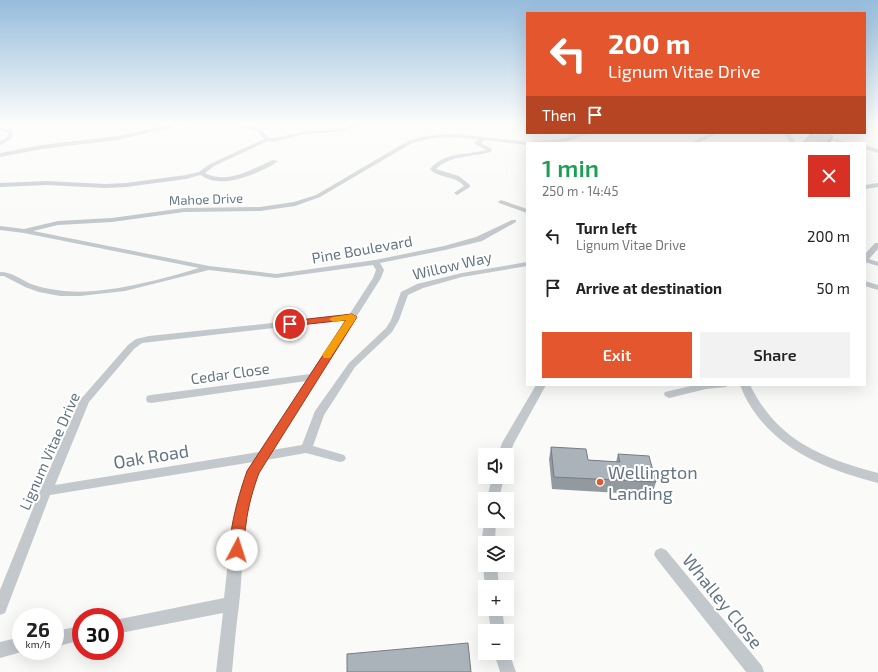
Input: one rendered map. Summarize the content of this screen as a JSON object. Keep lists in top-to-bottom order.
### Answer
{
  "streets": {
    "street": [
      "Mahoe Drive",
      "Pine Boulevard",
      "Willow Way",
      "Cedar Close",
      "Lignum Vitae Drive",
      "Oak Road",
      "Whalley Close"
    ]
  },
  "crossings": [
    ["Mahoe Drive", "Pine Boulevard"],
    ["Lignum Vitae Drive", "Oak Road"]
  ],
  "places": ["Wellington Landing"],
  "page": {
    "turn": ["200 m", "Lignum Vitae Drive"],
    "then": "Then",
    "heading": ["1 min", "250 m · 14:45"],
    "list": [
      {
        "name": "Turn left",
        "note": "Lignum Vitae Drive",
        "value": "200 m"
      },
      {
        "name": "Arrive at destination",
        "value": "50 m"
      }
    ],
    "buttons": ["Exit", "Share"],
    "map_buttons": ["+", "−"],
    "speed": "26 km/h",
    "limit": "30"
  }
}
